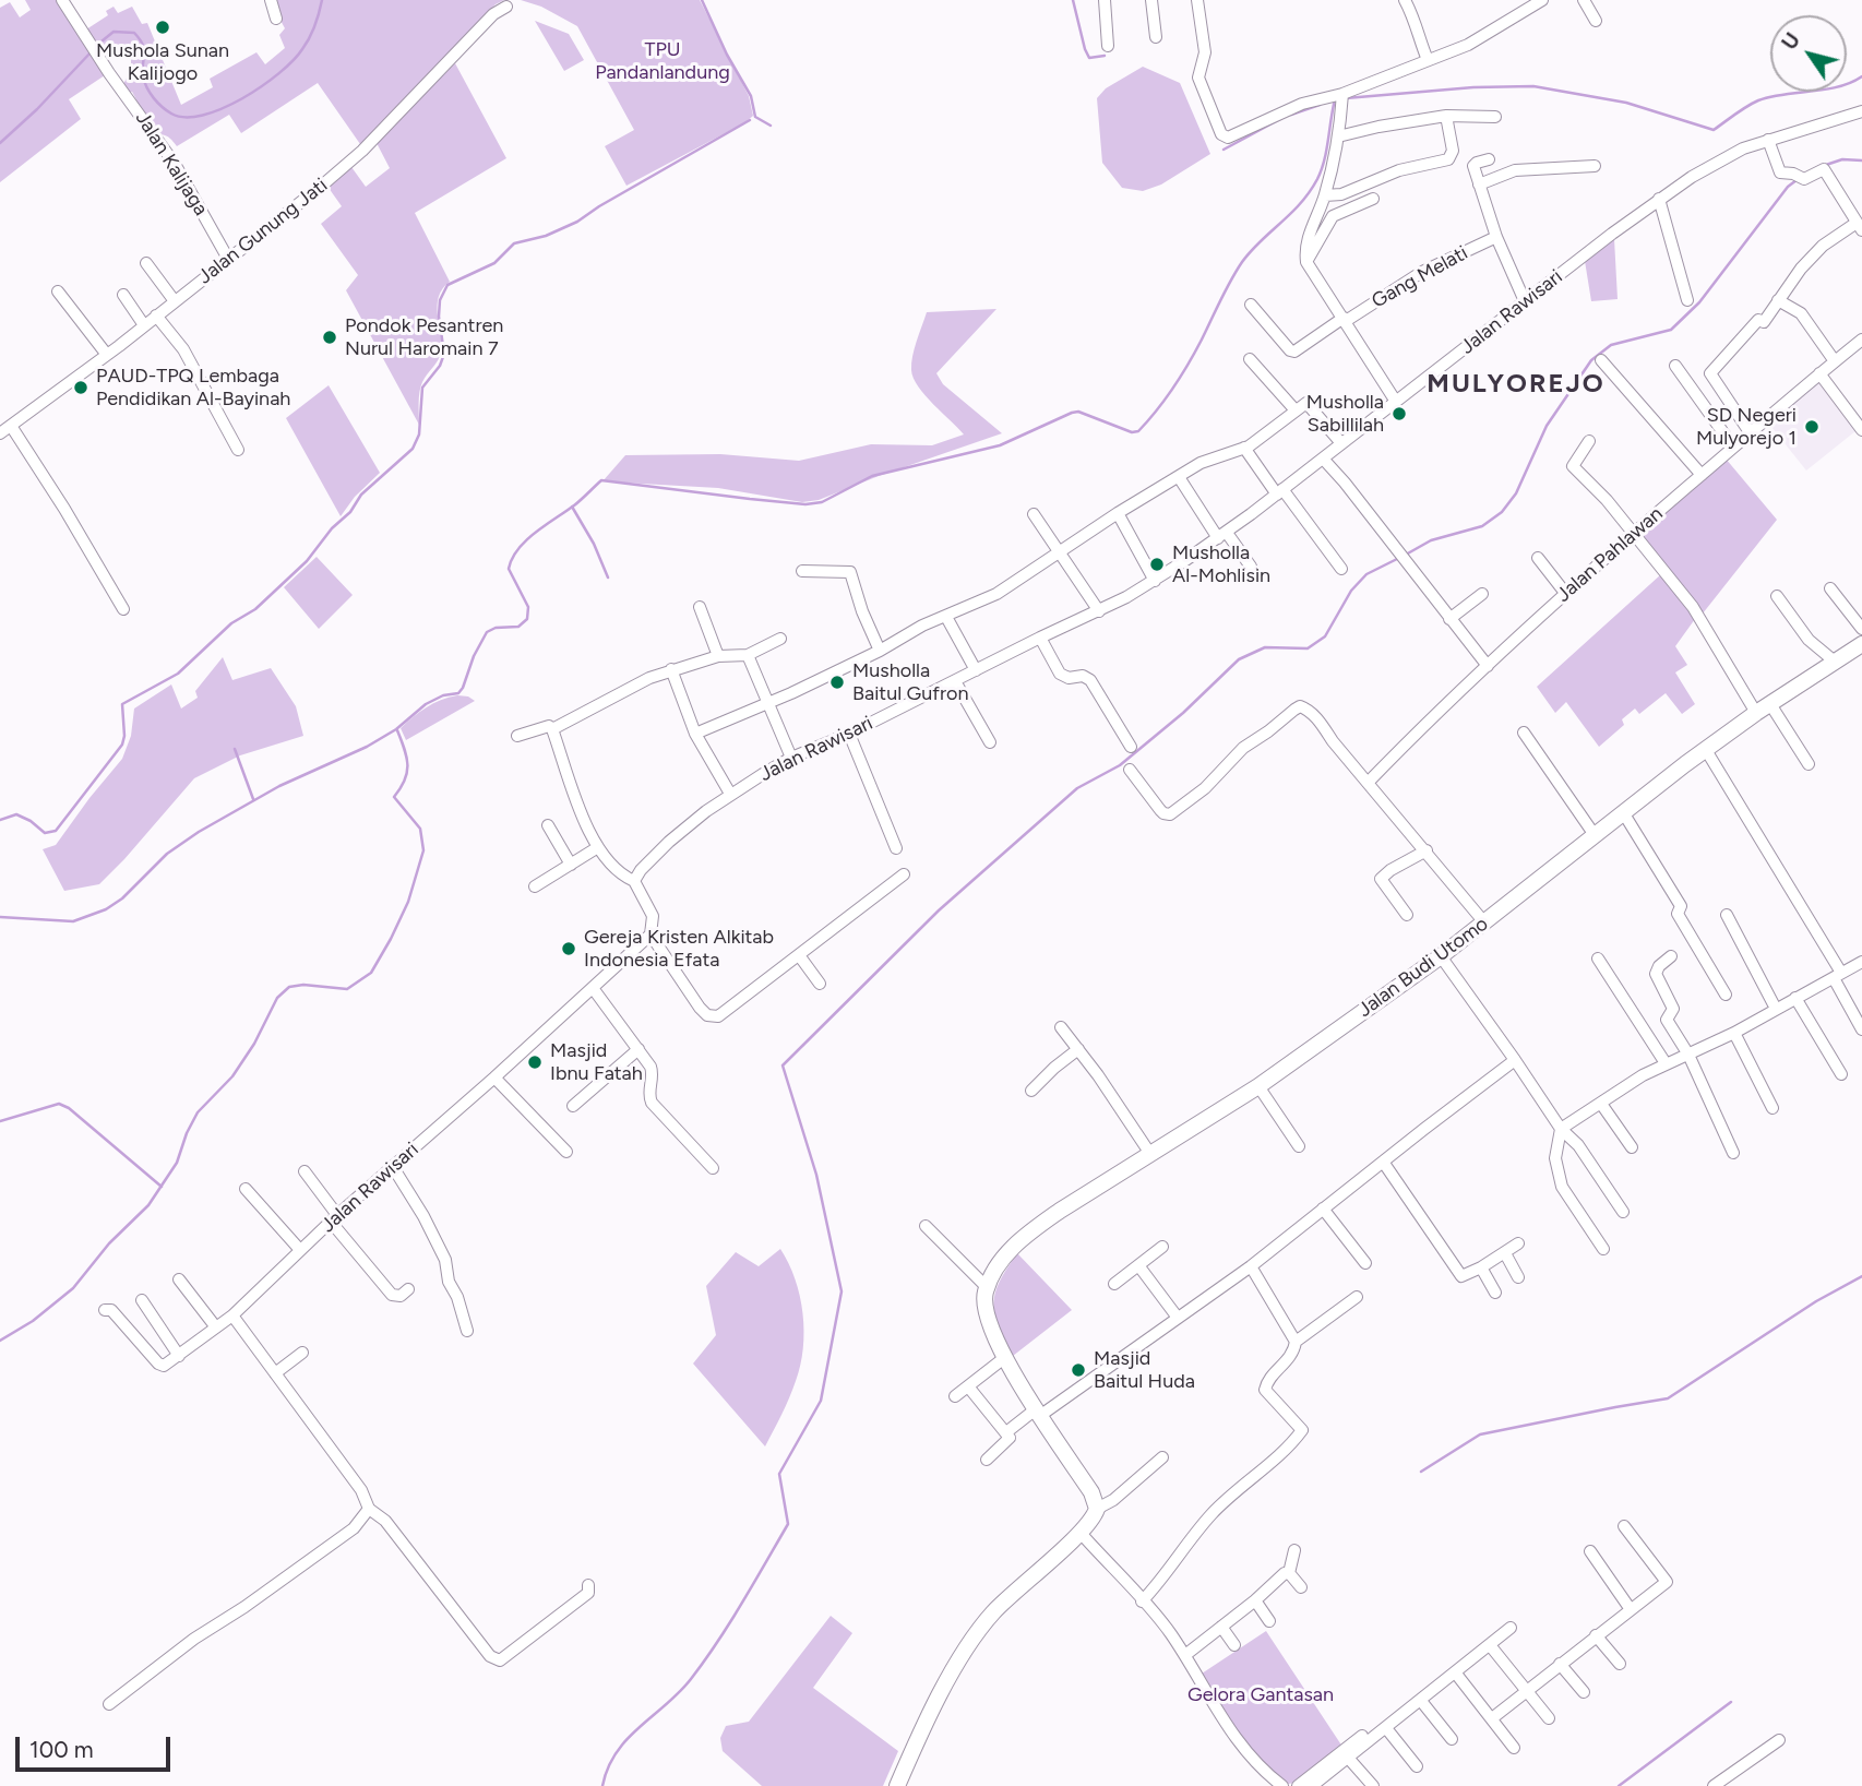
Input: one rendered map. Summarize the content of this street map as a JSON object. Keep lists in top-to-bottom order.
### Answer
{
  "streets": {
    "street": [
      "Jalan Kalijaga",
      "Jalan Gunung Jati",
      "Gang Melati",
      "Jalan Rawisari",
      "Jalan Pahlawan",
      "Jalan Budi Utomo"
    ]
  },
  "crossings": [
    ["Jalan Kalijaga", "Jalan Gunung Jati"]
  ],
  "districts": ["MULYOREJO"],
  "parks": ["TPU Pandanlandung", "Gelora Gantasan"],
  "places": [
    "Mushola Sunan Kalijogo",
    "Pondok Pesantren Nurul Haromain 7",
    "PAUD-TPQ Lembaga Pendidikan Al-Bayinah",
    "Musholla Sabillilah",
    "SD Negeri Mulyorejo 1",
    "Musholla Al-Mohlisin",
    "Musholla Baitul Gufron",
    "Gereja Kristen Alkitab Indonesia Efata",
    "Masjid Ibnu Fatah",
    "Masjid Baitul Huda"
  ],
  "scale_bar": "100 m",
  "north": "top left"
}
